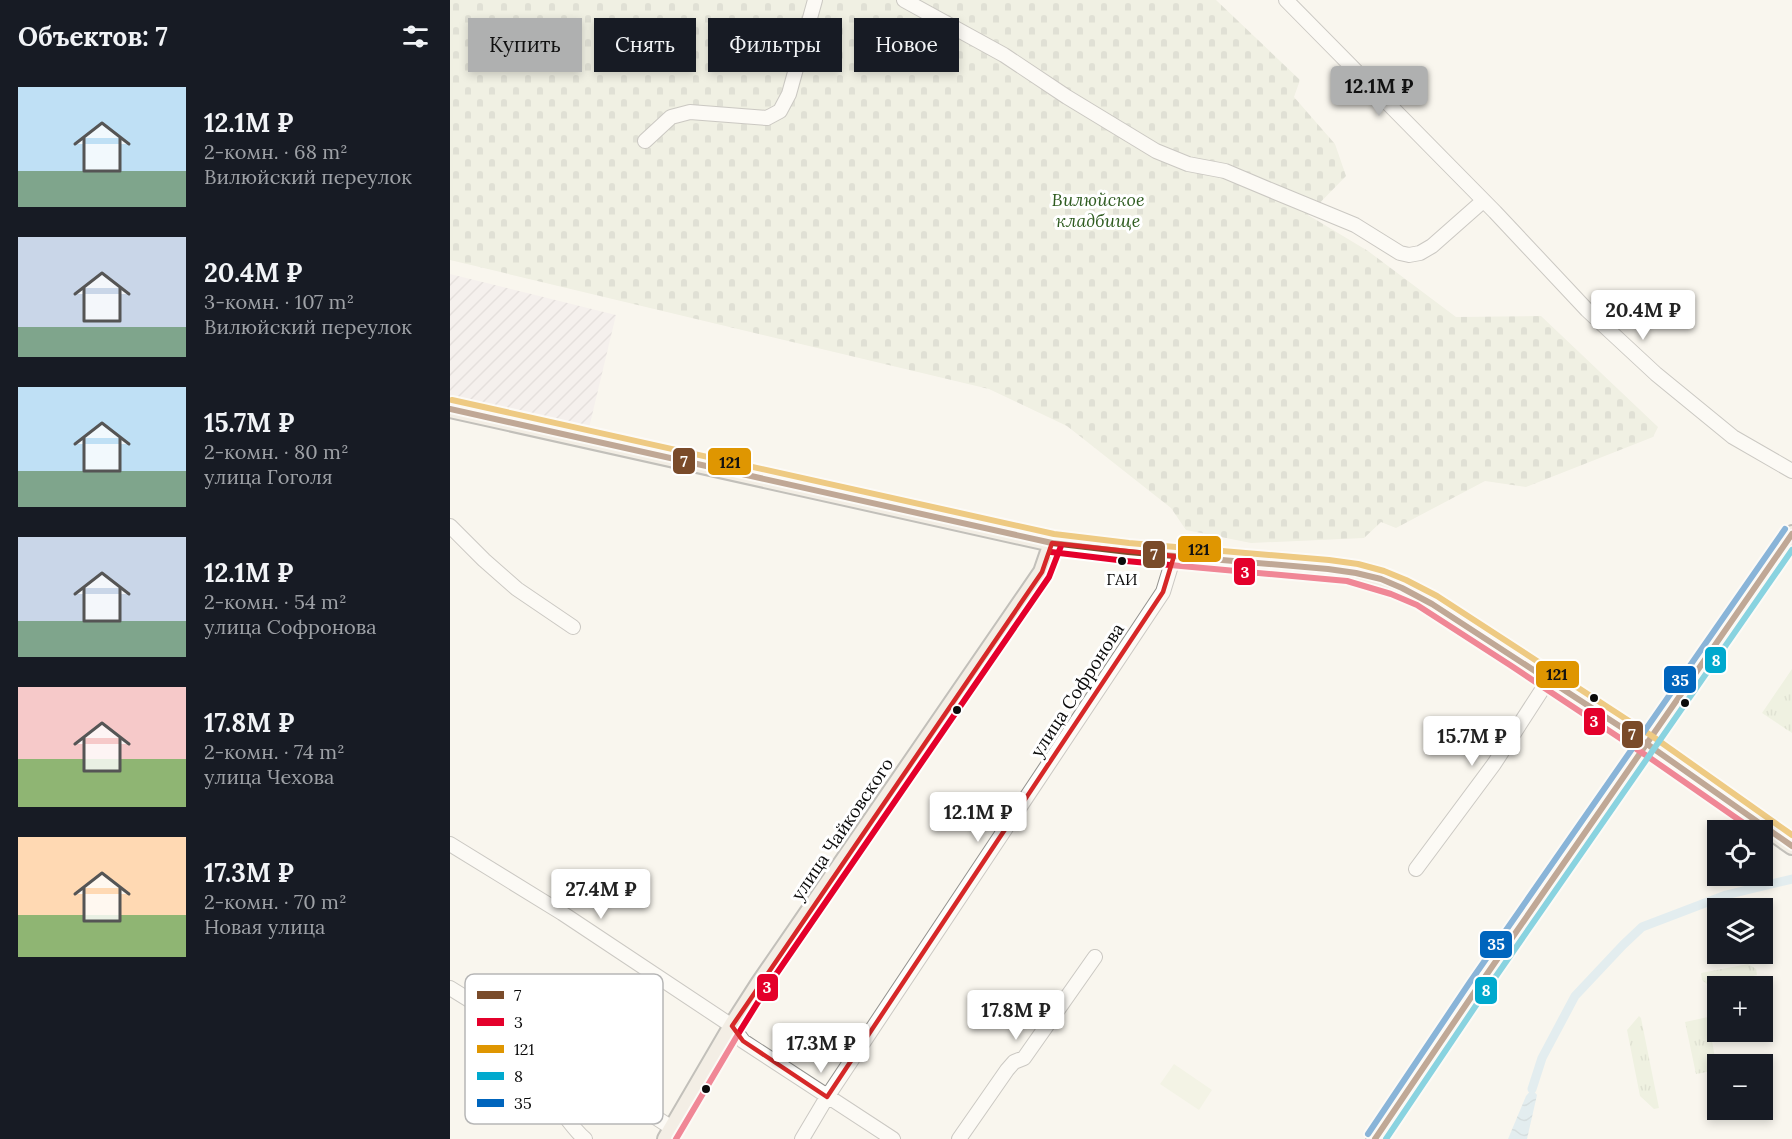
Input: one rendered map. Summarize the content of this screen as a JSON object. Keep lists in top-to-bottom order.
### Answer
{
  "streets": {
    "main road": ["улица Чайковского"],
    "street": ["улица Софронова"]
  },
  "parks": ["Вилюйское кладбище"],
  "places": ["ГАИ"],
  "lines": [
    "transit line 121",
    "transit line 7",
    "transit line 35",
    "transit line 3",
    "transit line 8"
  ],
  "legend": [
    "7",
    "3",
    "121",
    "8",
    "35"
  ],
  "page": {
    "heading": "Объектов: 7",
    "chip": [
      "Купить",
      "Снять",
      "Фильтры",
      "Новое"
    ],
    "price": [
      "12.1M ₽",
      "20.4M ₽",
      "15.7M ₽",
      "12.1M ₽",
      "27.4M ₽",
      "17.8M ₽",
      "17.3M ₽"
    ],
    "list": [
      {
        "name": "12.1M ₽",
        "note": "2-комн. · 68 m² · Вилюйский переулок"
      },
      {
        "name": "20.4M ₽",
        "note": "3-комн. · 107 m² · Вилюйский переулок"
      },
      {
        "name": "15.7M ₽",
        "note": "2-комн. · 80 m² · улица Гоголя"
      },
      {
        "name": "12.1M ₽",
        "note": "2-комн. · 54 m² · улица Софронова"
      },
      {
        "name": "17.8M ₽",
        "note": "2-комн. · 74 m² · улица Чехова"
      },
      {
        "name": "17.3M ₽",
        "note": "2-комн. · 70 m² · Новая улица"
      }
    ],
    "map_buttons": ["+", "−"]
  }
}
